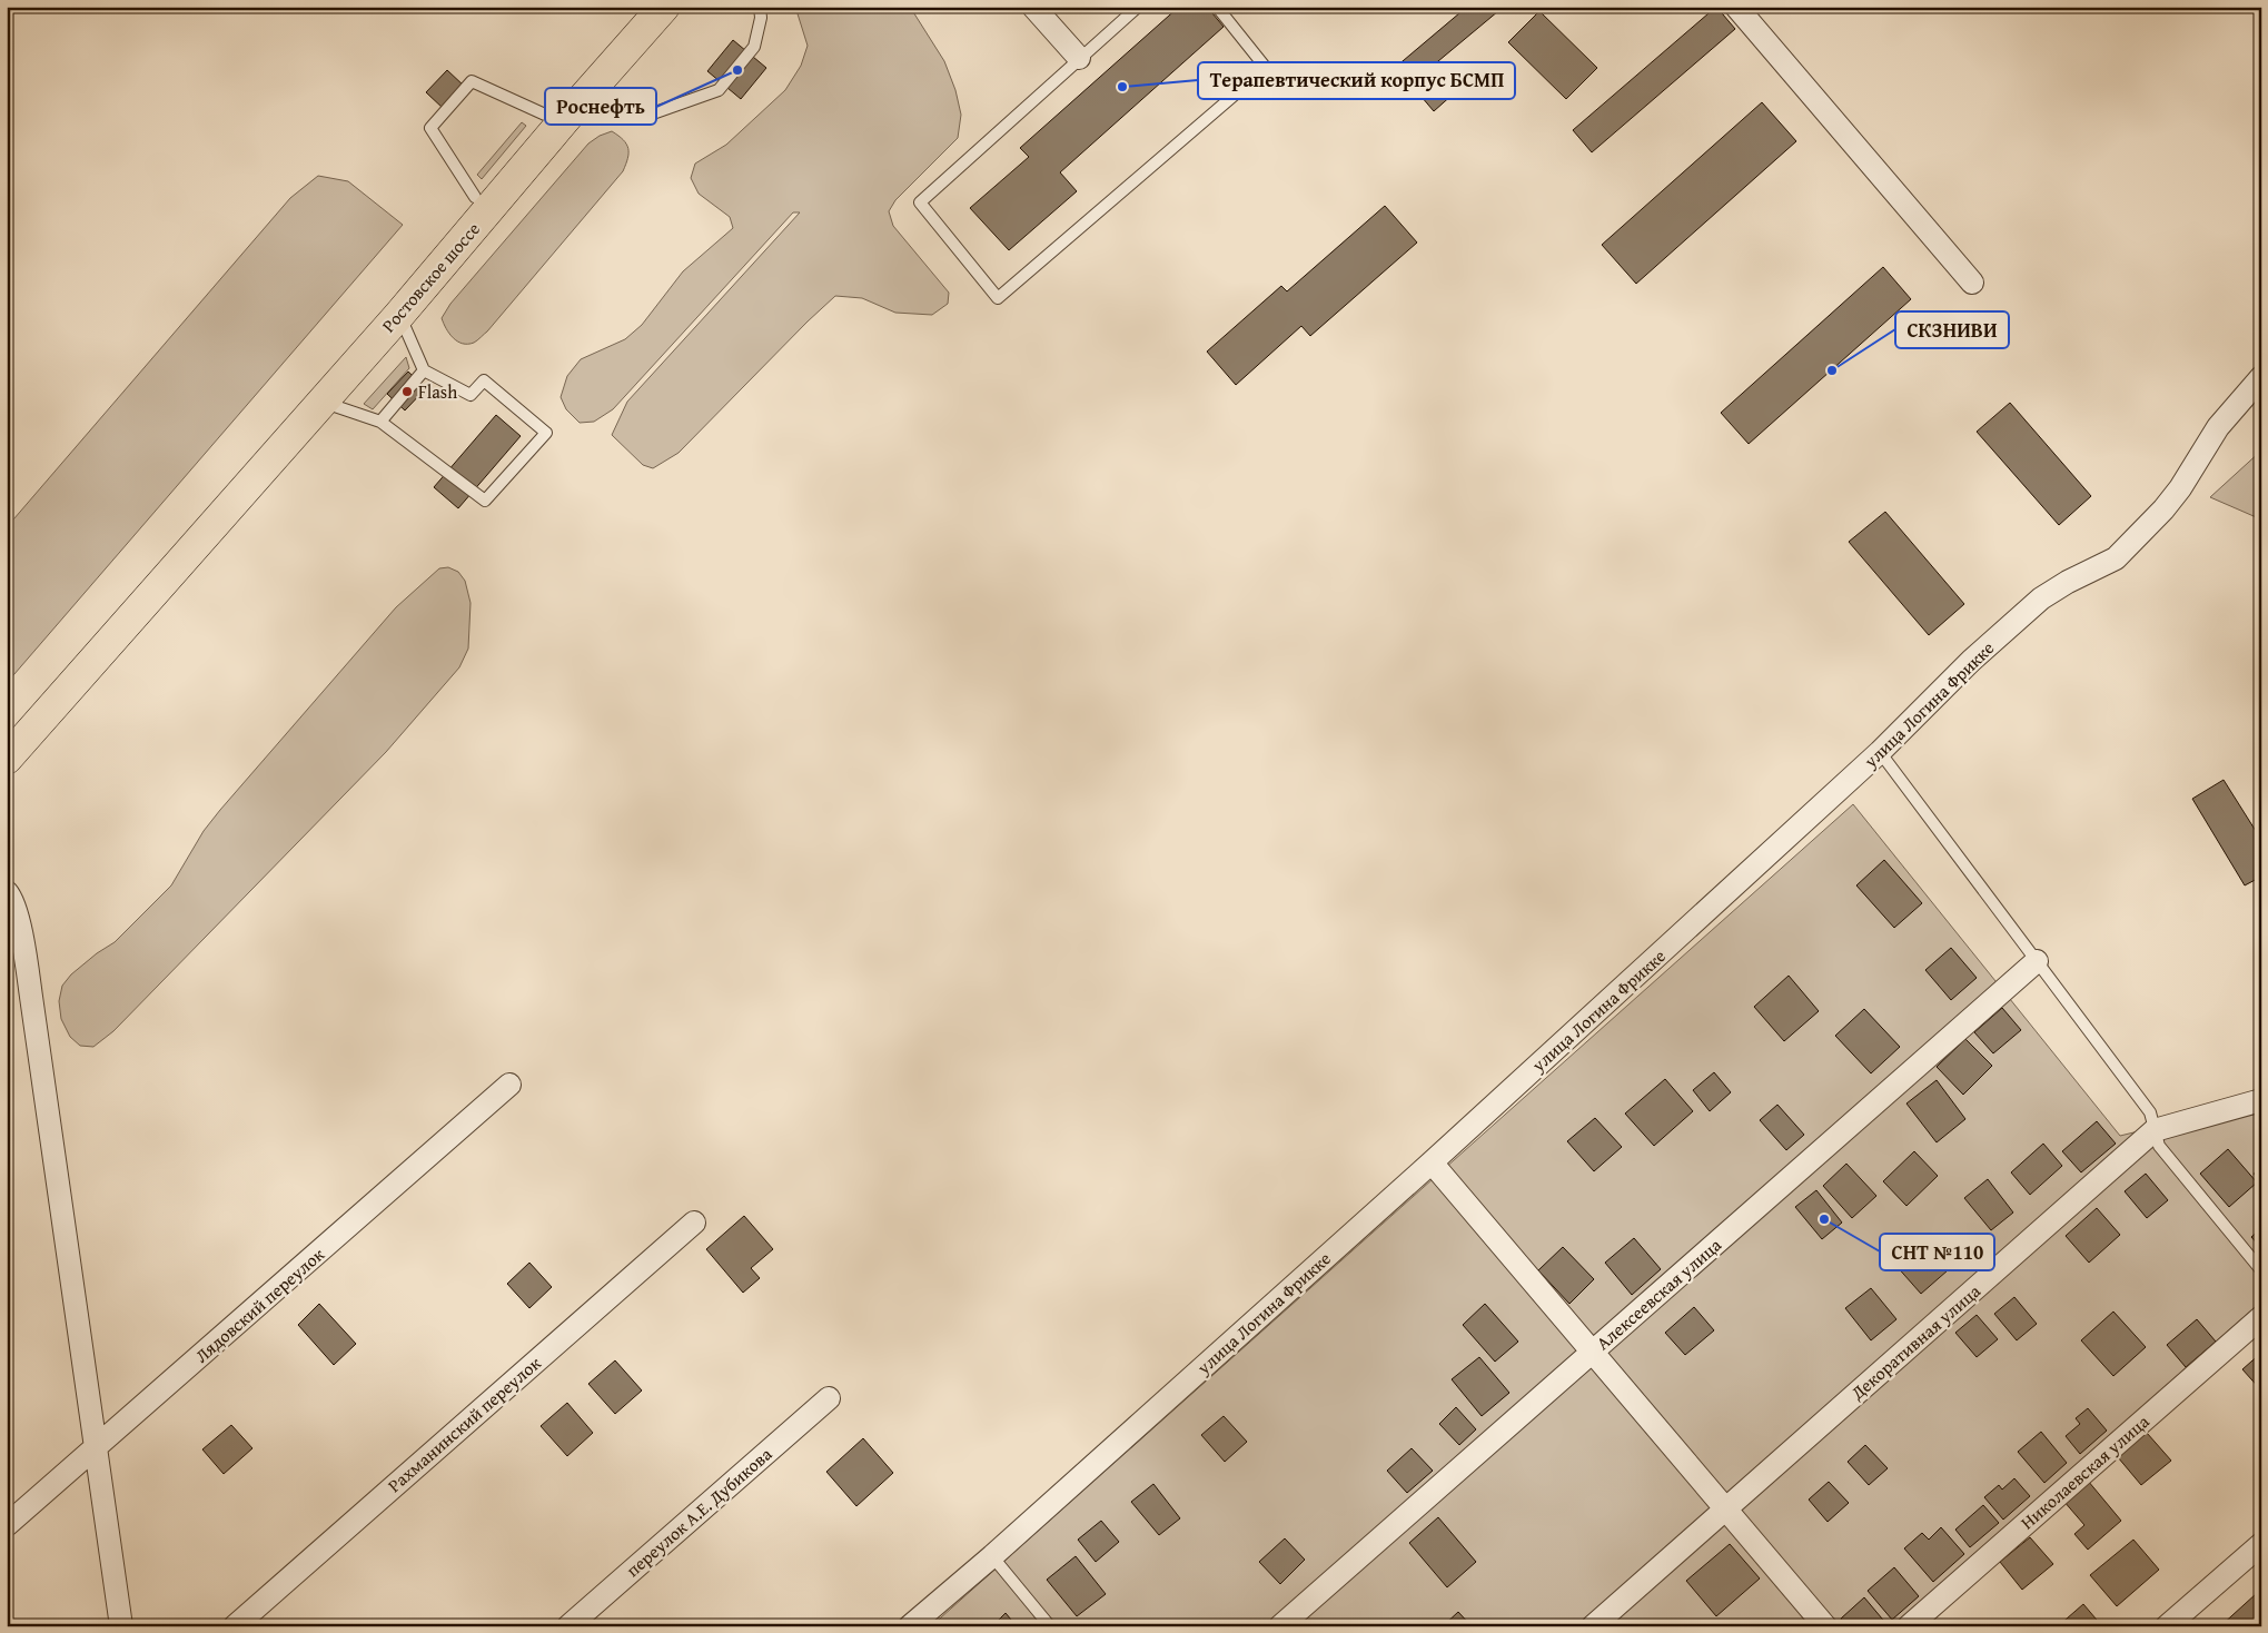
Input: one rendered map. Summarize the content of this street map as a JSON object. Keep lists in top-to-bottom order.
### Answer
{
  "streets": {
    "main road": ["Ростовское шоссе"],
    "street": [
      "улица Логина Фрикке",
      "Алексеевская улица",
      "Лядовский переулок",
      "Декоративная улица",
      "Рахманинский переулок",
      "Николаевская улица",
      "переулок А.Е. Дубикова"
    ]
  },
  "places": [
    "Роснефть",
    "Терапевтический корпус БСМП",
    "СКЗНИВИ",
    "Flash",
    "СНТ №110"
  ]
}
